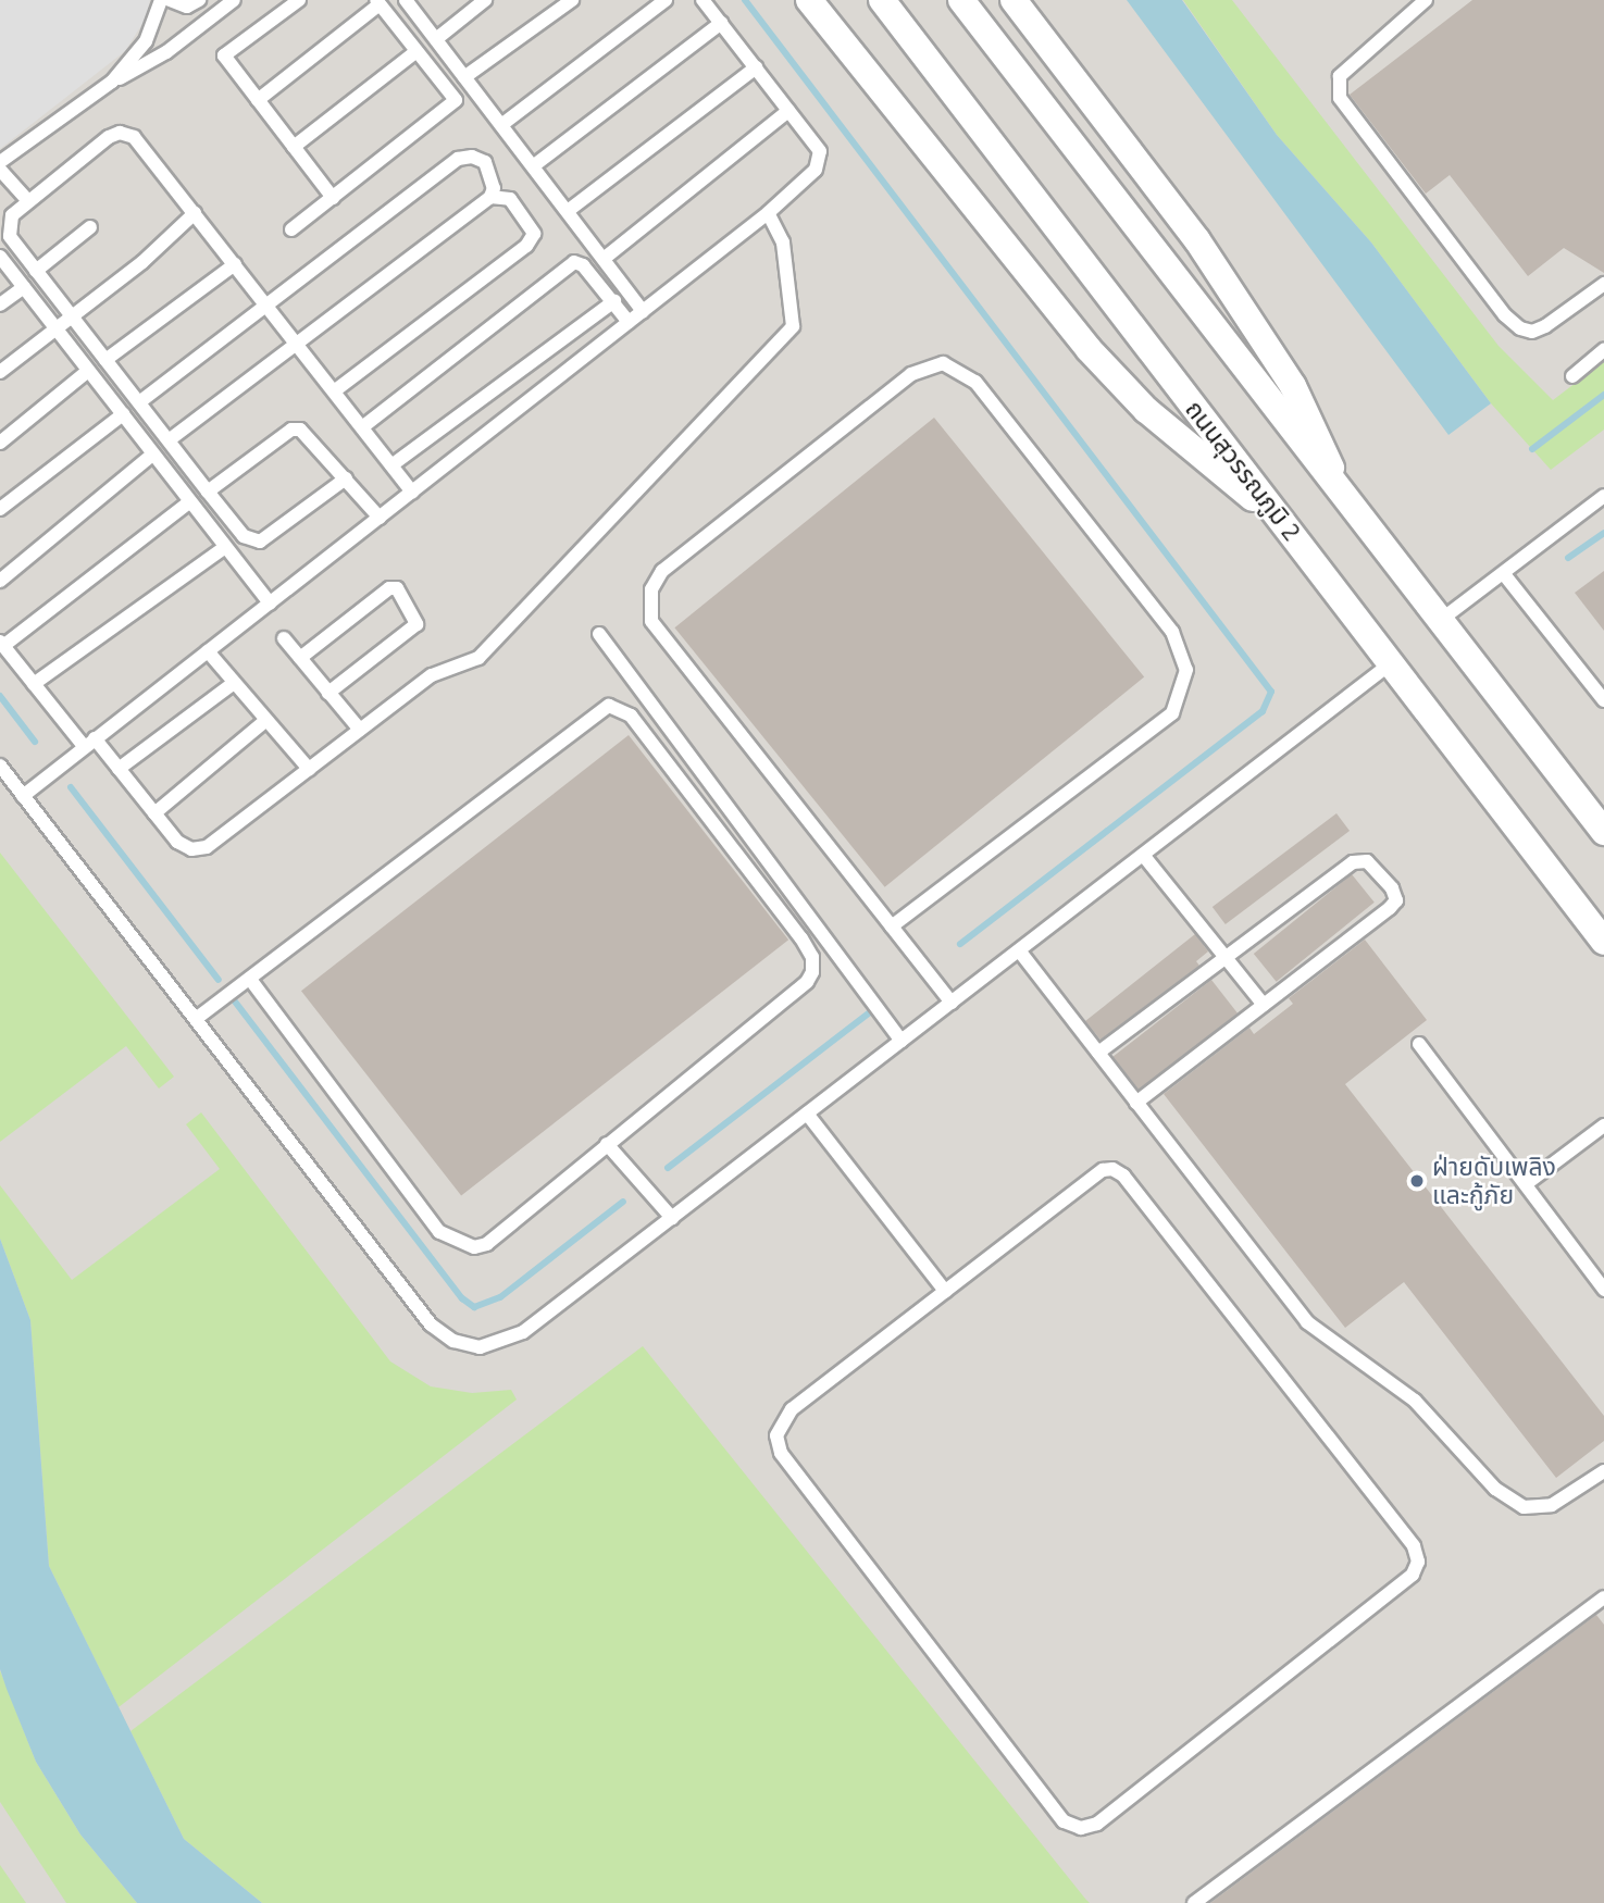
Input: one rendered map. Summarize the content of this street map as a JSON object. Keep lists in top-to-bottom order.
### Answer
{
  "streets": {
    "street": ["ถนนสุวรรณภูมิ 2"]
  },
  "places": ["ฝ่ายดับเพลิง และกู้ภัย"]
}
